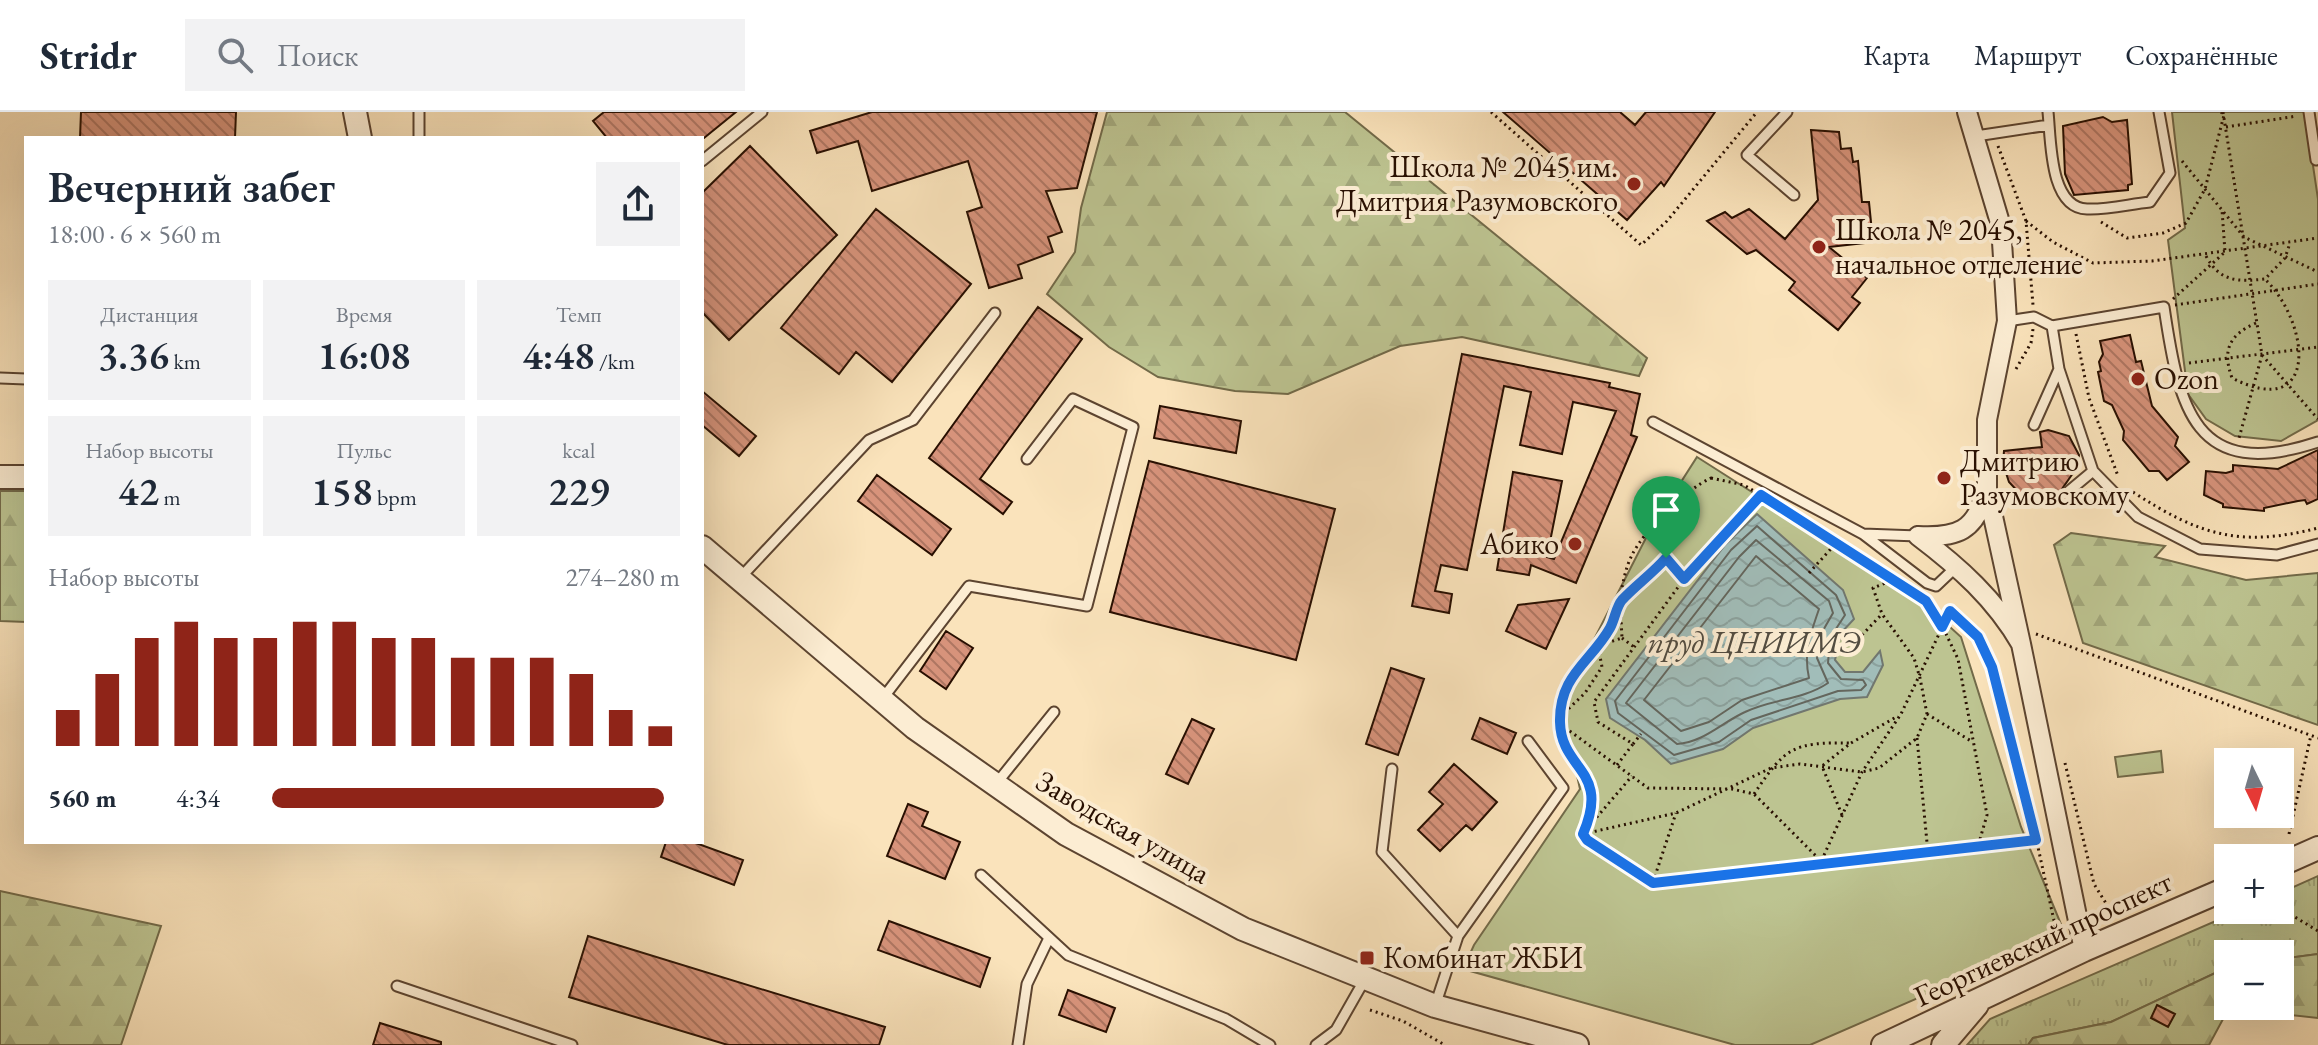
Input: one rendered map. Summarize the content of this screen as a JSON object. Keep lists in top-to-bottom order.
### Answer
{
  "streets": {
    "street": ["Заводская улица", "Георгиевский проспект"]
  },
  "water": ["пруд ЦНИИМЭ"],
  "places": {
    "other": [
      "Школа № 2045 им. Дмитрия Разумовского",
      "Школа № 2045, начальное отделение",
      "Ozon",
      "Дмитрию Разумовскому",
      "Абико"
    ],
    "transit": ["Комбинат ЖБИ"]
  },
  "north": "bottom",
  "page": {
    "header": "Stridr",
    "search": "Поиск",
    "nav": ["Карта", "Маршрут", "Сохранённые"],
    "heading": ["Вечерний забег", "18:00 · 6 × 560 m"],
    "stats": [
      ["Дистанция", "3.36 km"],
      ["Время", "16:08"],
      ["Темп", "4:48 /km"],
      ["Набор высоты", "42 m"],
      ["Пульс", "158 bpm"],
      ["kcal", "229"]
    ],
    "chart": ["Набор высоты", "274–280 m"],
    "map_buttons": ["+", "−"],
    "list": [
      {
        "name": "560 m",
        "note": "4:34"
      }
    ]
  }
}
